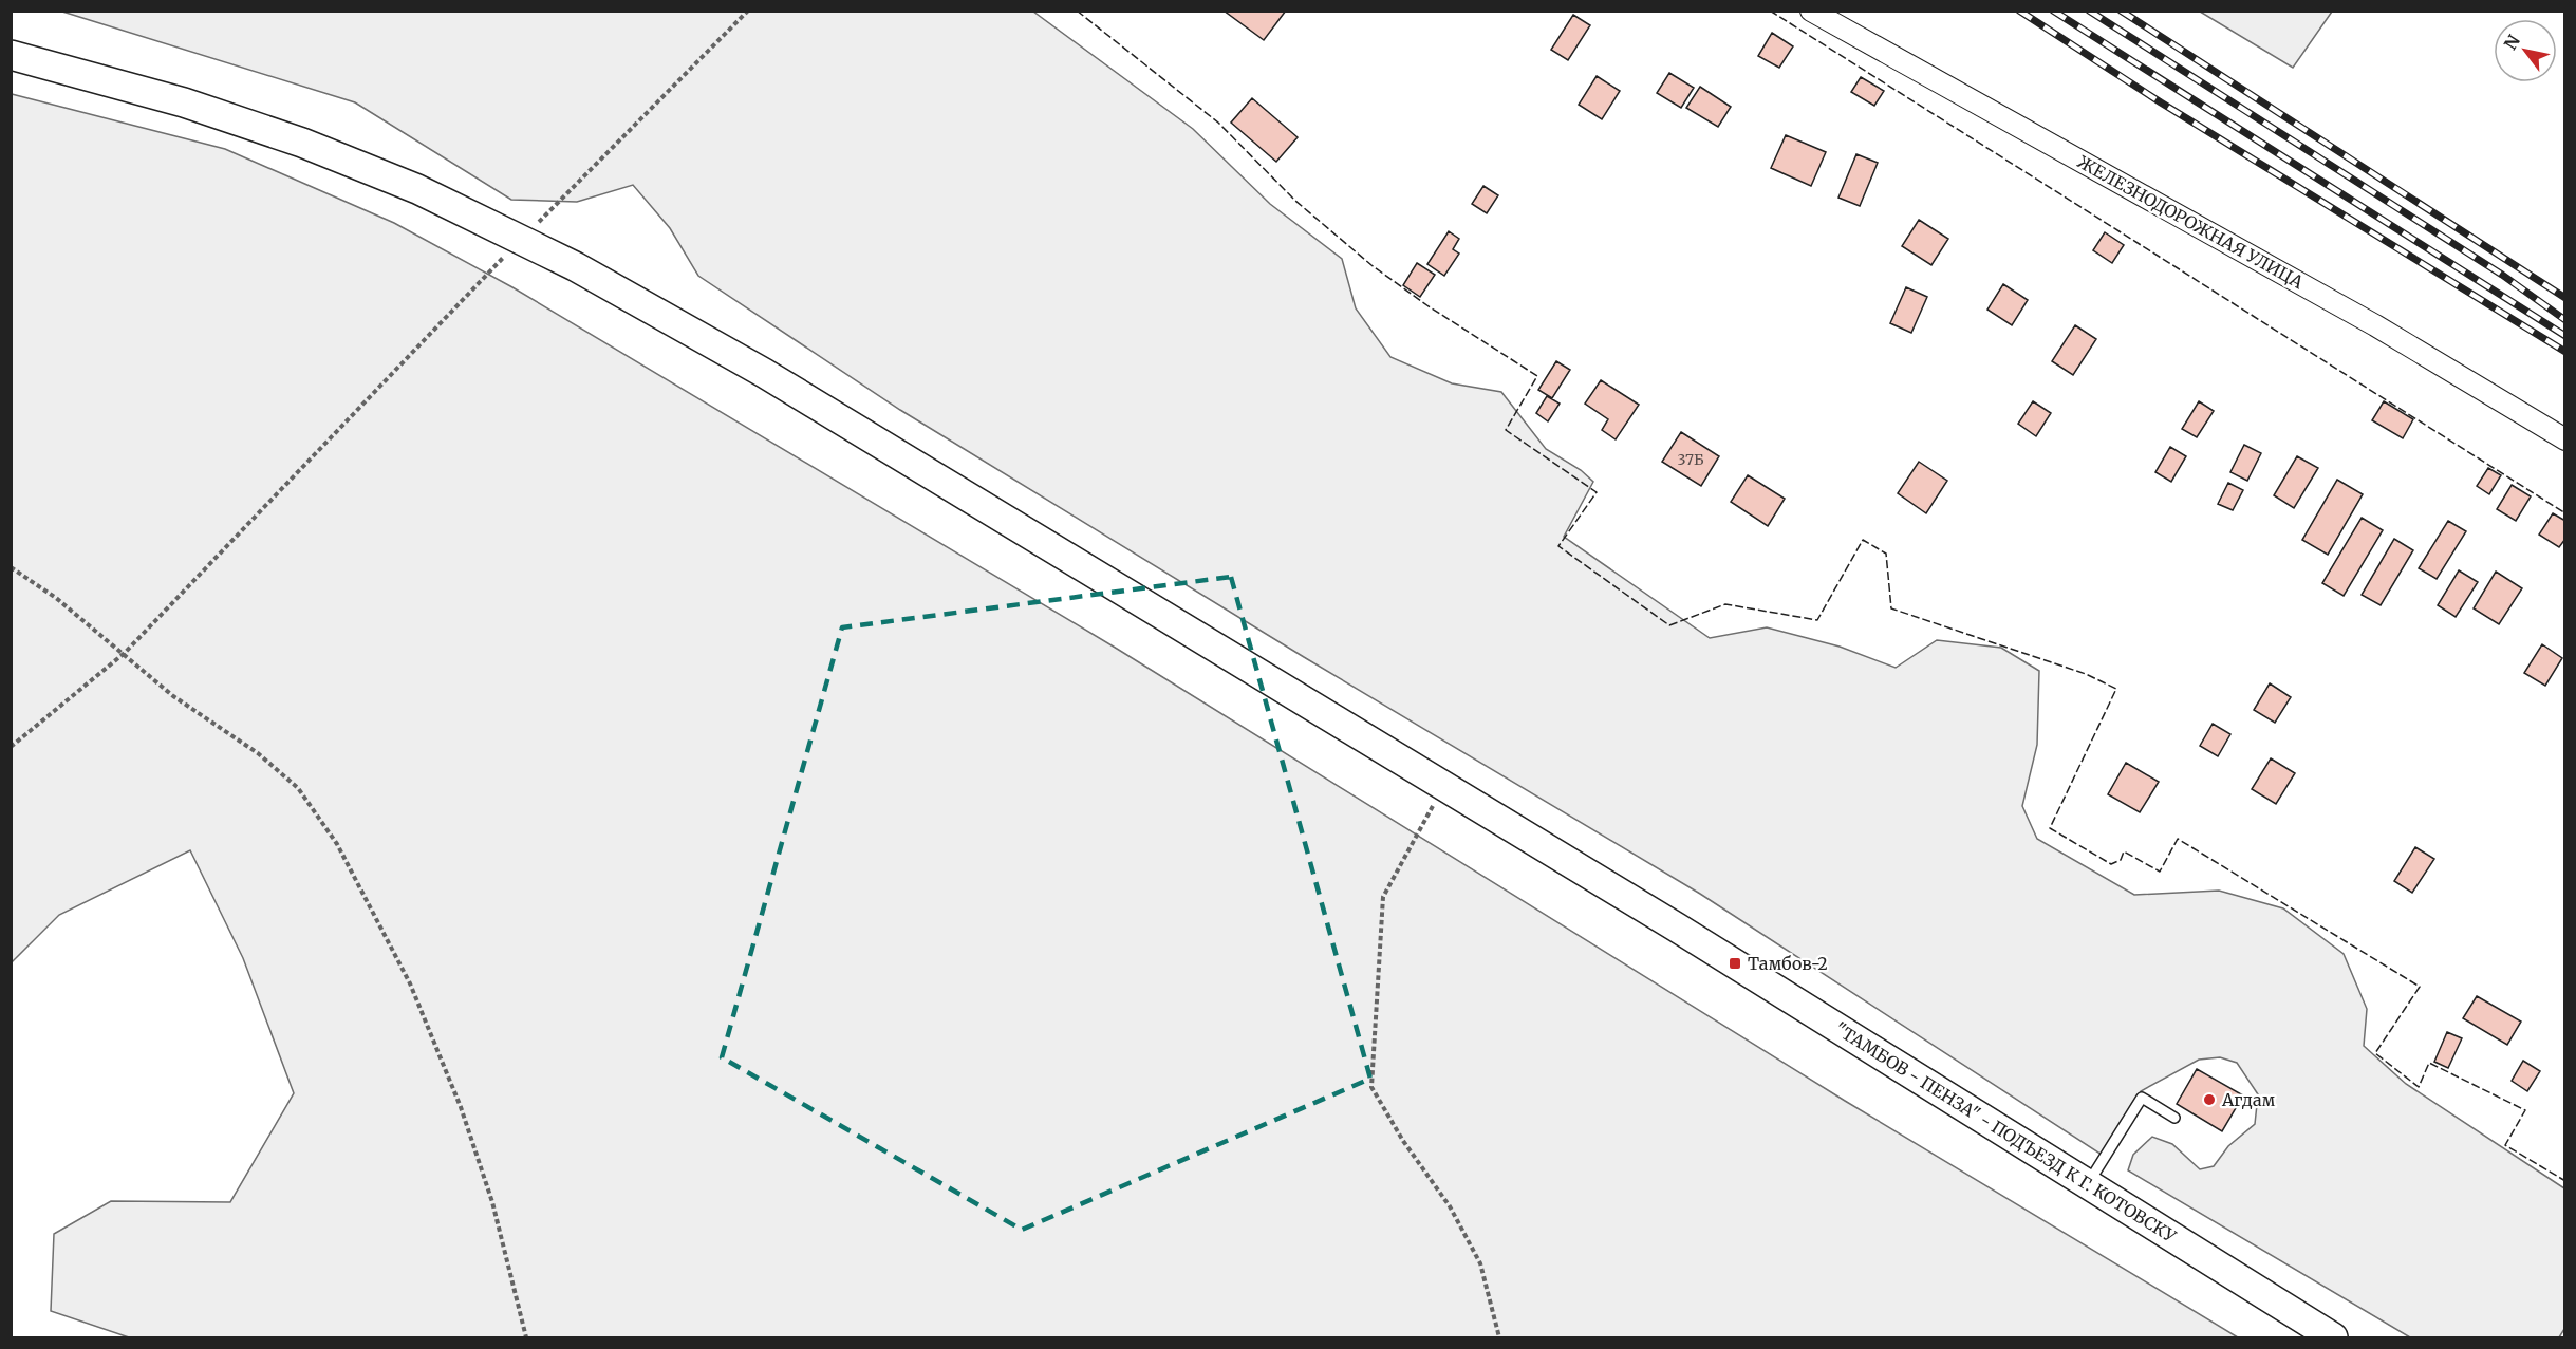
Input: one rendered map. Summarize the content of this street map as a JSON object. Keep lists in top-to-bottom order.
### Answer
{
  "streets": {
    "main road": ["\"ТАМБОВ - ПЕНЗА\" - ПОДЪЕЗД К Г. КОТОВСКУ"],
    "street": ["ЖЕЛЕЗНОДОРОЖНАЯ УЛИЦА"]
  },
  "places": {
    "transit": ["Тамбов-2"],
    "other": ["Агдам"]
  },
  "house_numbers": ["37Б"],
  "north": "top left"
}
